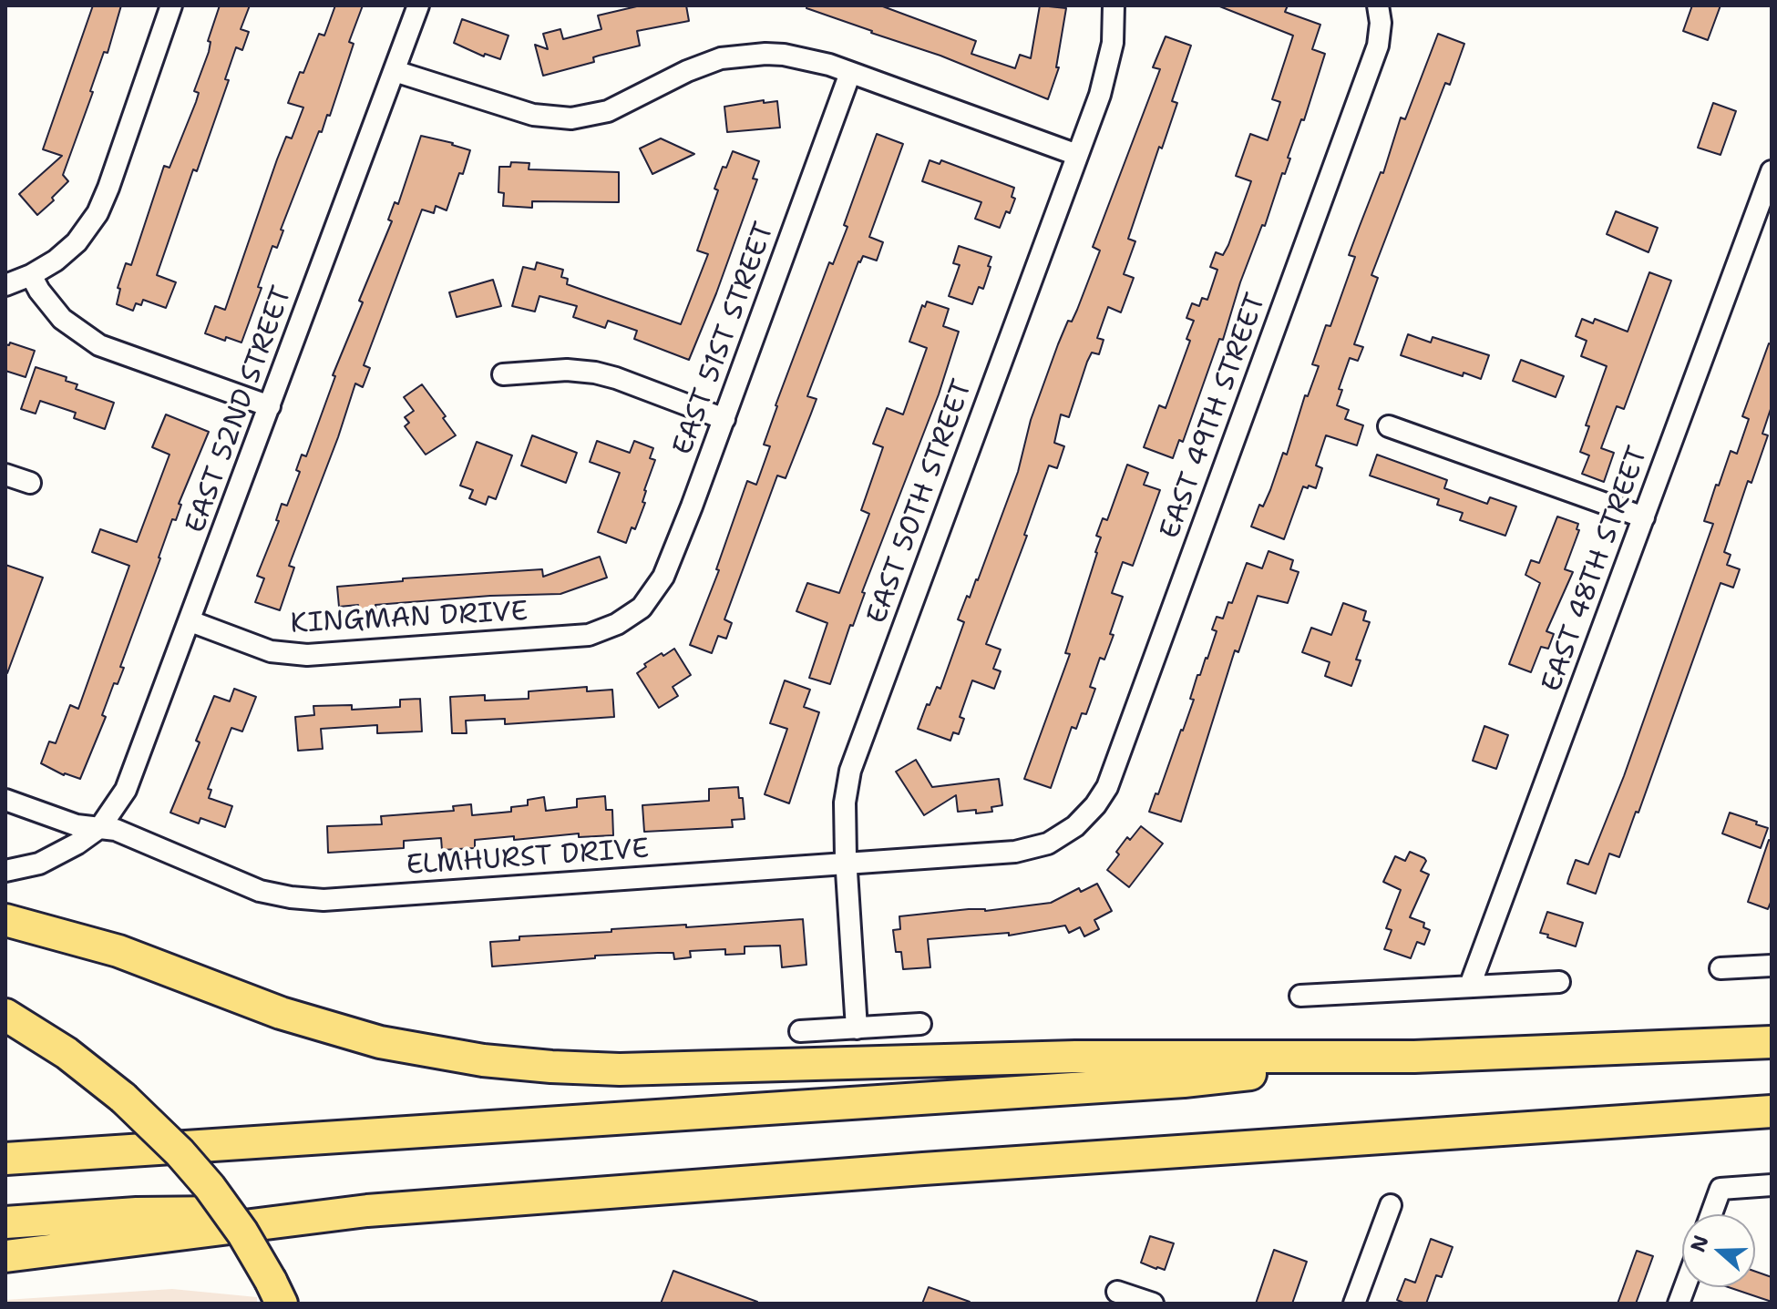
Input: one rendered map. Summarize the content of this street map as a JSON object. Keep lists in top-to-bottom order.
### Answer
{
  "streets": {
    "street": [
      "EAST 51ST STREET",
      "EAST 52ND STREET",
      "EAST 49TH STREET",
      "EAST 50TH STREET",
      "EAST 48TH STREET",
      "KINGMAN DRIVE",
      "ELMHURST DRIVE"
    ]
  },
  "crossings": [
    ["EAST 51ST STREET", "KINGMAN DRIVE"],
    ["EAST 52ND STREET", "KINGMAN DRIVE"],
    ["EAST 52ND STREET", "ELMHURST DRIVE"],
    ["EAST 49TH STREET", "ELMHURST DRIVE"],
    ["EAST 50TH STREET", "ELMHURST DRIVE"]
  ],
  "north": "left"
}
